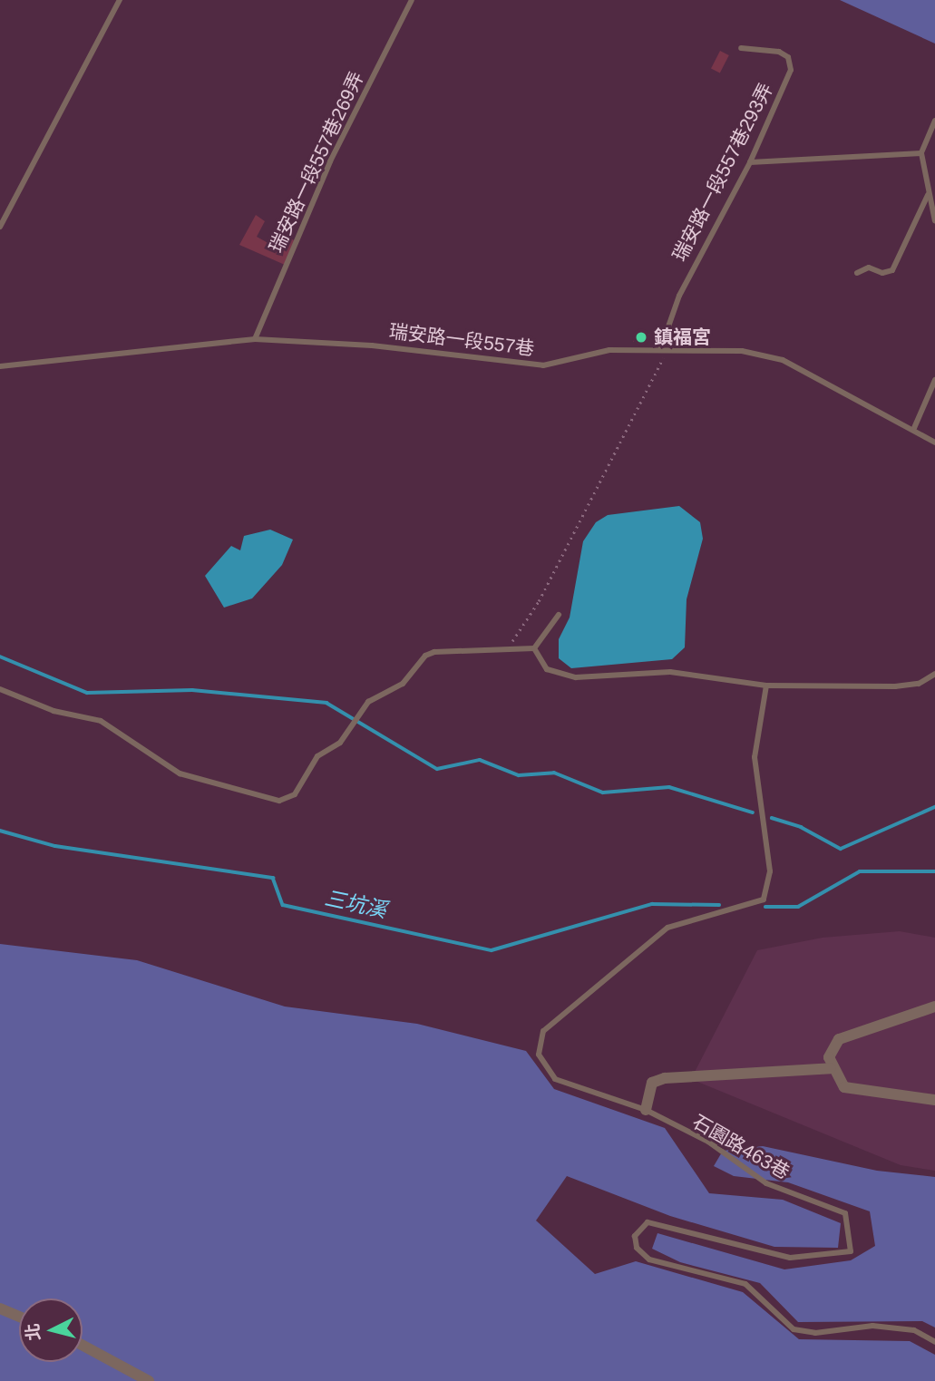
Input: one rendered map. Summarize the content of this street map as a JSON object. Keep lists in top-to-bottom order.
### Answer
{
  "streets": {
    "lane": [
      "瑞安路一段557巷269弄",
      "瑞安路一段557巷293弄",
      "瑞安路一段557巷",
      "石園路463巷"
    ]
  },
  "crossings": [
    ["瑞安路一段557巷269弄", "瑞安路一段557巷"],
    ["瑞安路一段557巷293弄", "瑞安路一段557巷"]
  ],
  "water": ["三坑溪"],
  "places": ["鎮福宮"],
  "north": "left"
}
